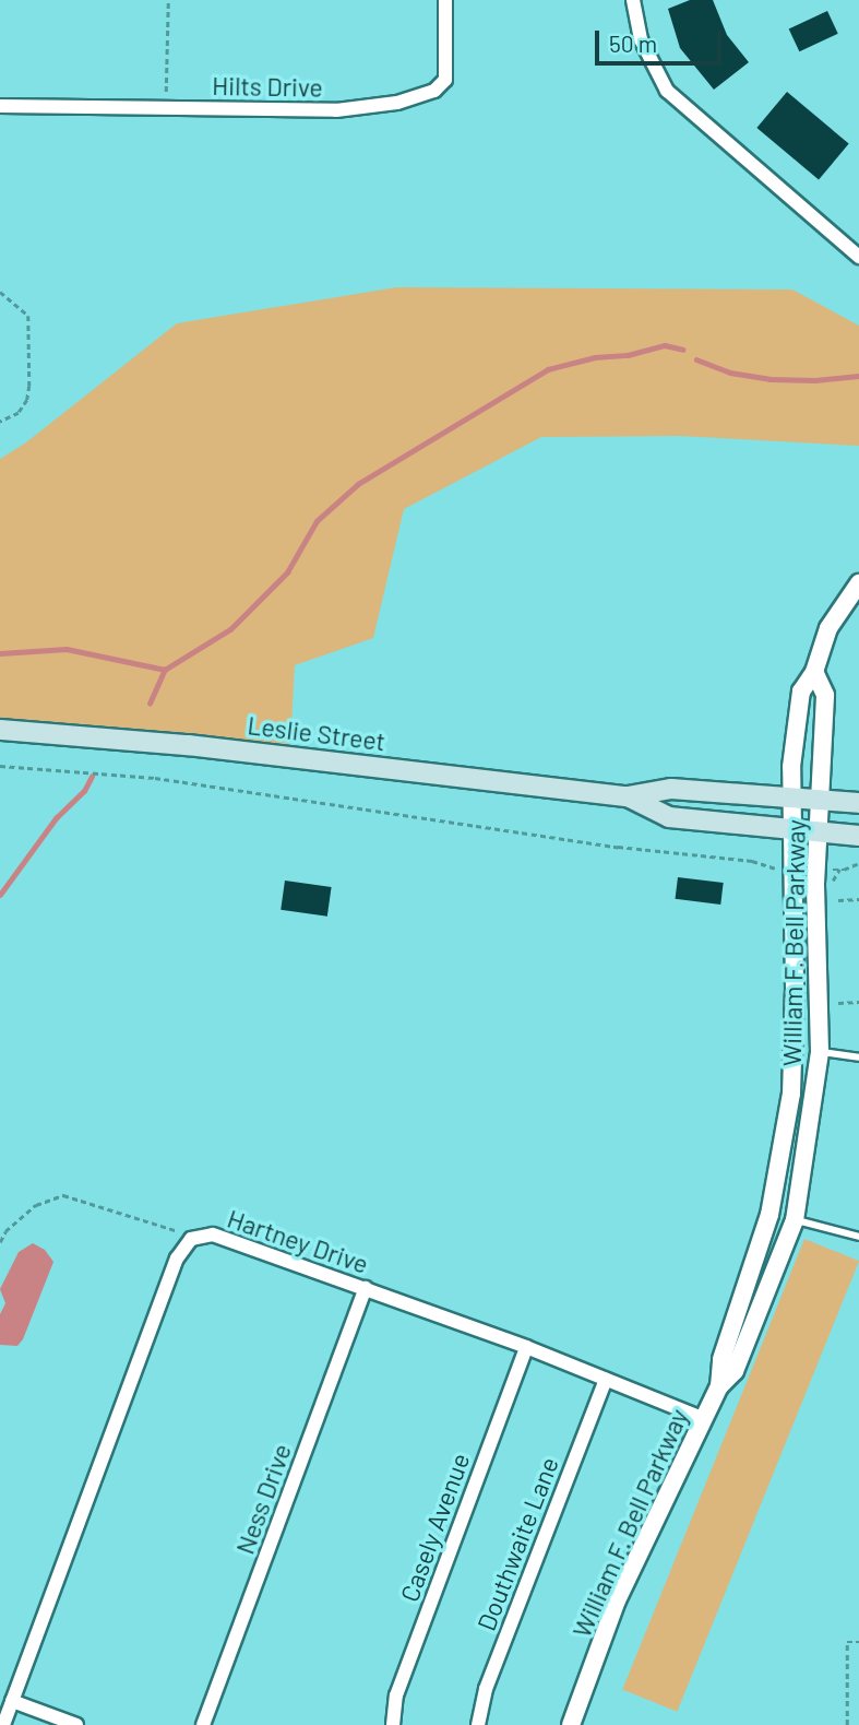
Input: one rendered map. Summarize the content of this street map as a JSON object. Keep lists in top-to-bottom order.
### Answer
{
  "streets": {
    "main road": ["Leslie Street"],
    "street": [
      "Hilts Drive",
      "William F. Bell Parkway",
      "Hartney Drive",
      "Ness Drive",
      "Casely Avenue",
      "Douthwaite Lane"
    ]
  },
  "crossings": [
    ["Leslie Street", "William F. Bell Parkway"],
    ["William F. Bell Parkway", "Hartney Drive"],
    ["Hartney Drive", "Ness Drive"],
    ["Hartney Drive", "Casely Avenue"],
    ["Hartney Drive", "Douthwaite Lane"]
  ],
  "scale_bar": "50 m"
}
